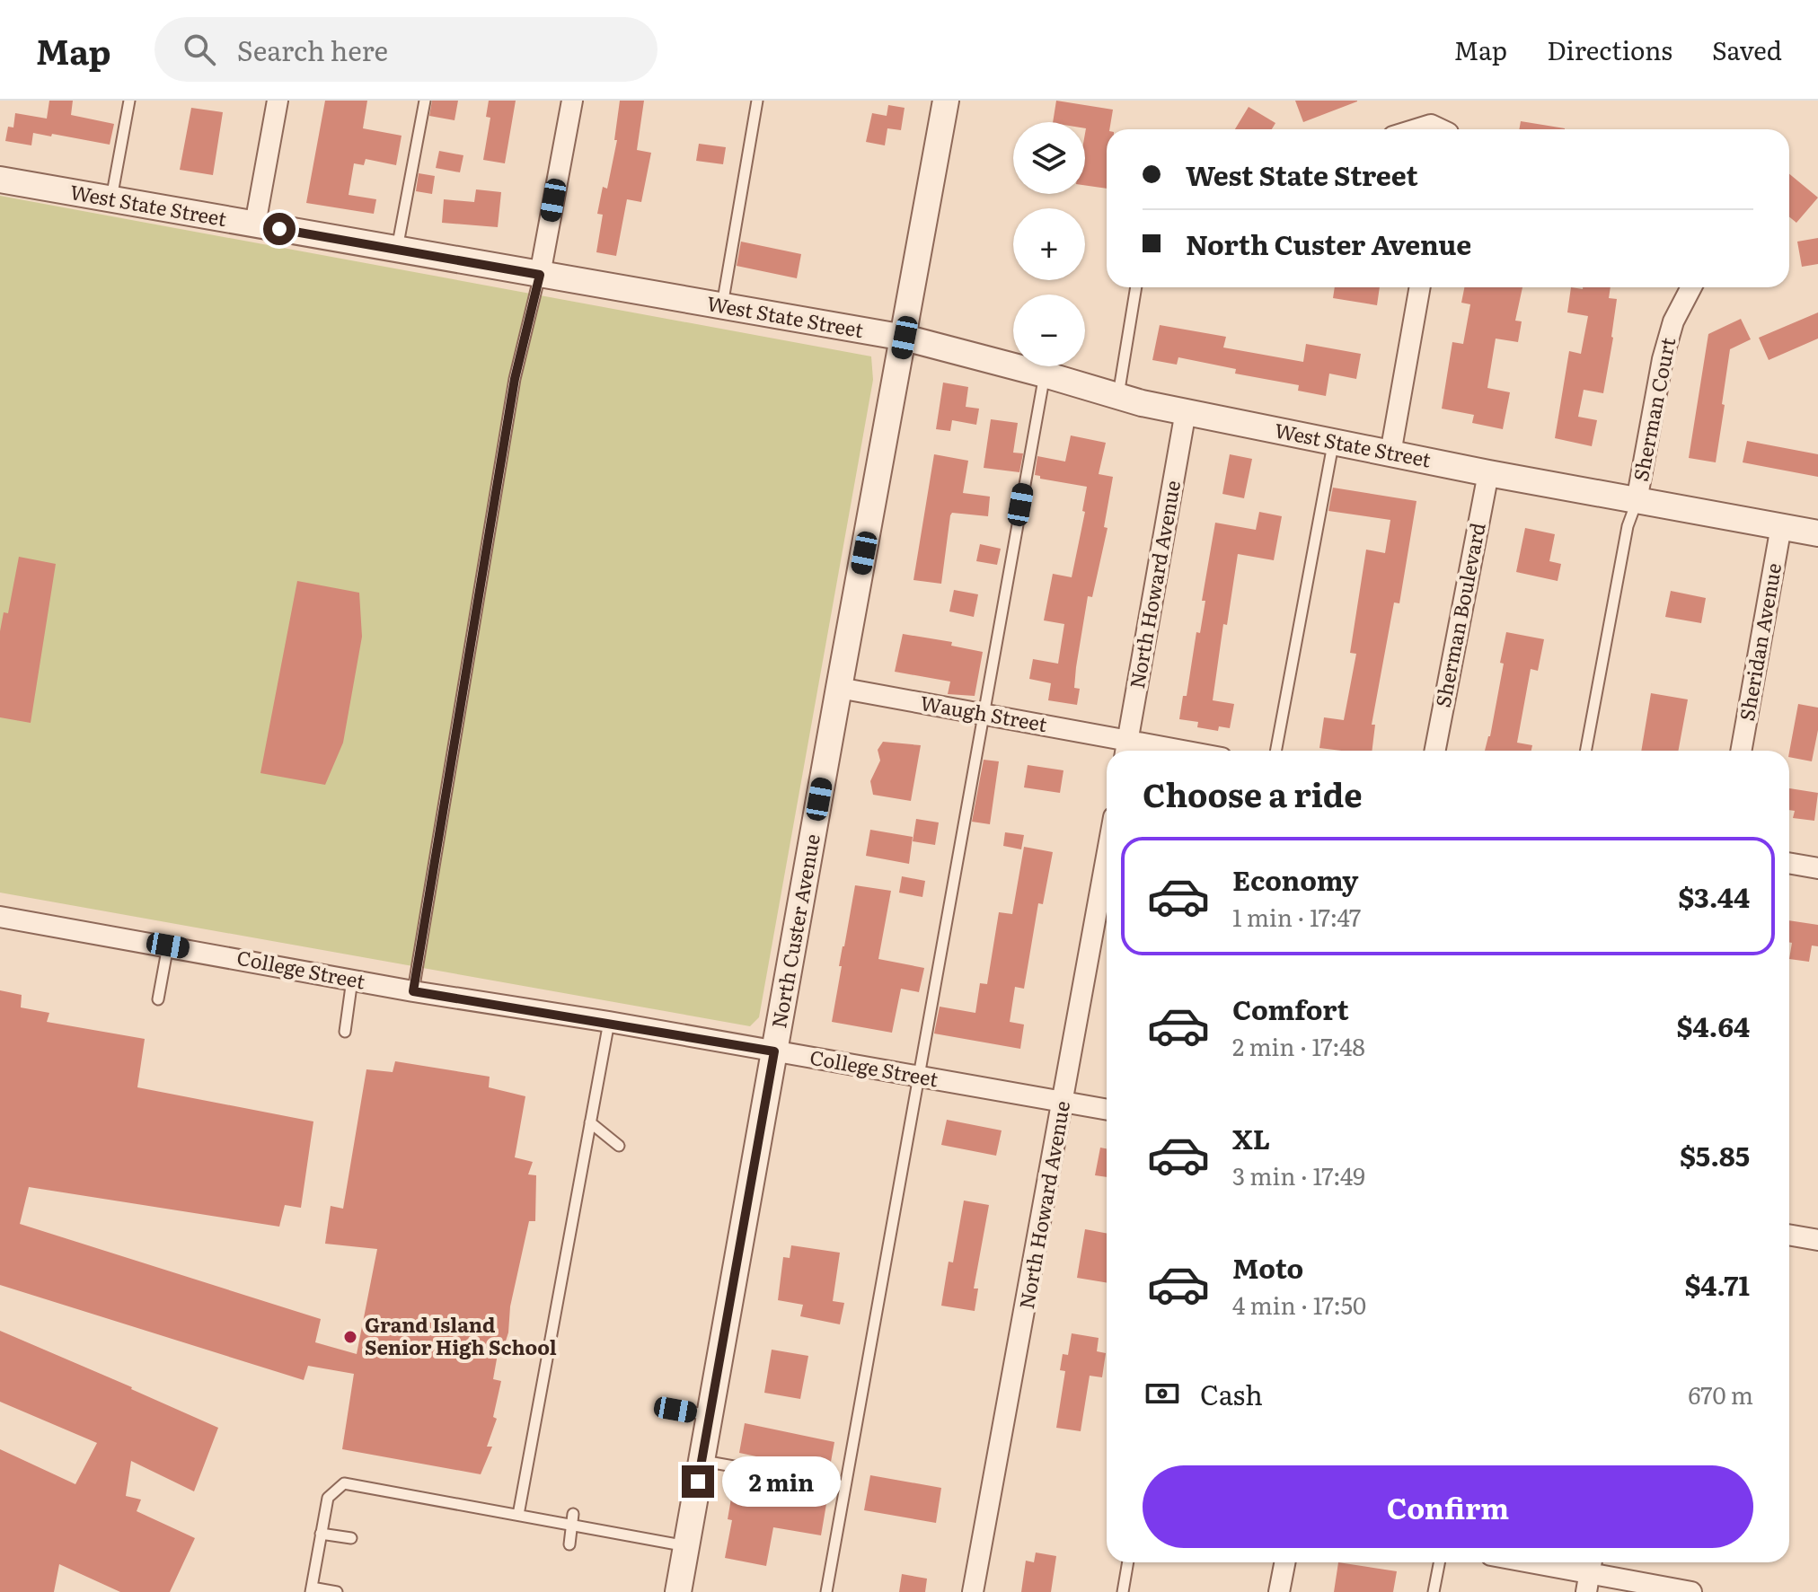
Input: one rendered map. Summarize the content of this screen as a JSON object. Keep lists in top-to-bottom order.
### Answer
{
  "streets": {
    "street": [
      "West State Street",
      "Sherman Court",
      "North Howard Avenue",
      "Sherman Boulevard",
      "Sheridan Avenue",
      "Waugh Street",
      "North Custer Avenue",
      "College Street"
    ]
  },
  "crossings": [
    ["West State Street", "Sherman Court"],
    ["West State Street", "North Howard Avenue"],
    ["West State Street", "Sherman Boulevard"],
    ["West State Street", "Sheridan Avenue"],
    ["West State Street", "North Custer Avenue"],
    ["North Howard Avenue", "Waugh Street"],
    ["North Howard Avenue", "College Street"],
    ["Waugh Street", "North Custer Avenue"],
    ["North Custer Avenue", "College Street"]
  ],
  "places": ["Grand Island Senior High School"],
  "page": {
    "header": "Map",
    "search": "Search here",
    "nav": ["Map", "Directions", "Saved"],
    "map_buttons": ["+", "−"],
    "banner": ["West State Street", "North Custer Avenue"],
    "heading": "Choose a ride",
    "list": [
      {
        "name": "Economy",
        "note": "1 min · 17:47",
        "value": "$3.44"
      },
      {
        "name": "Comfort",
        "note": "2 min · 17:48",
        "value": "$4.64"
      },
      {
        "name": "XL",
        "note": "3 min · 17:49",
        "value": "$5.85"
      },
      {
        "name": "Moto",
        "note": "4 min · 17:50",
        "value": "$4.71"
      }
    ],
    "pay": ["Cash", "670 m"],
    "buttons": "Confirm",
    "bubble": "2 min"
  }
}
